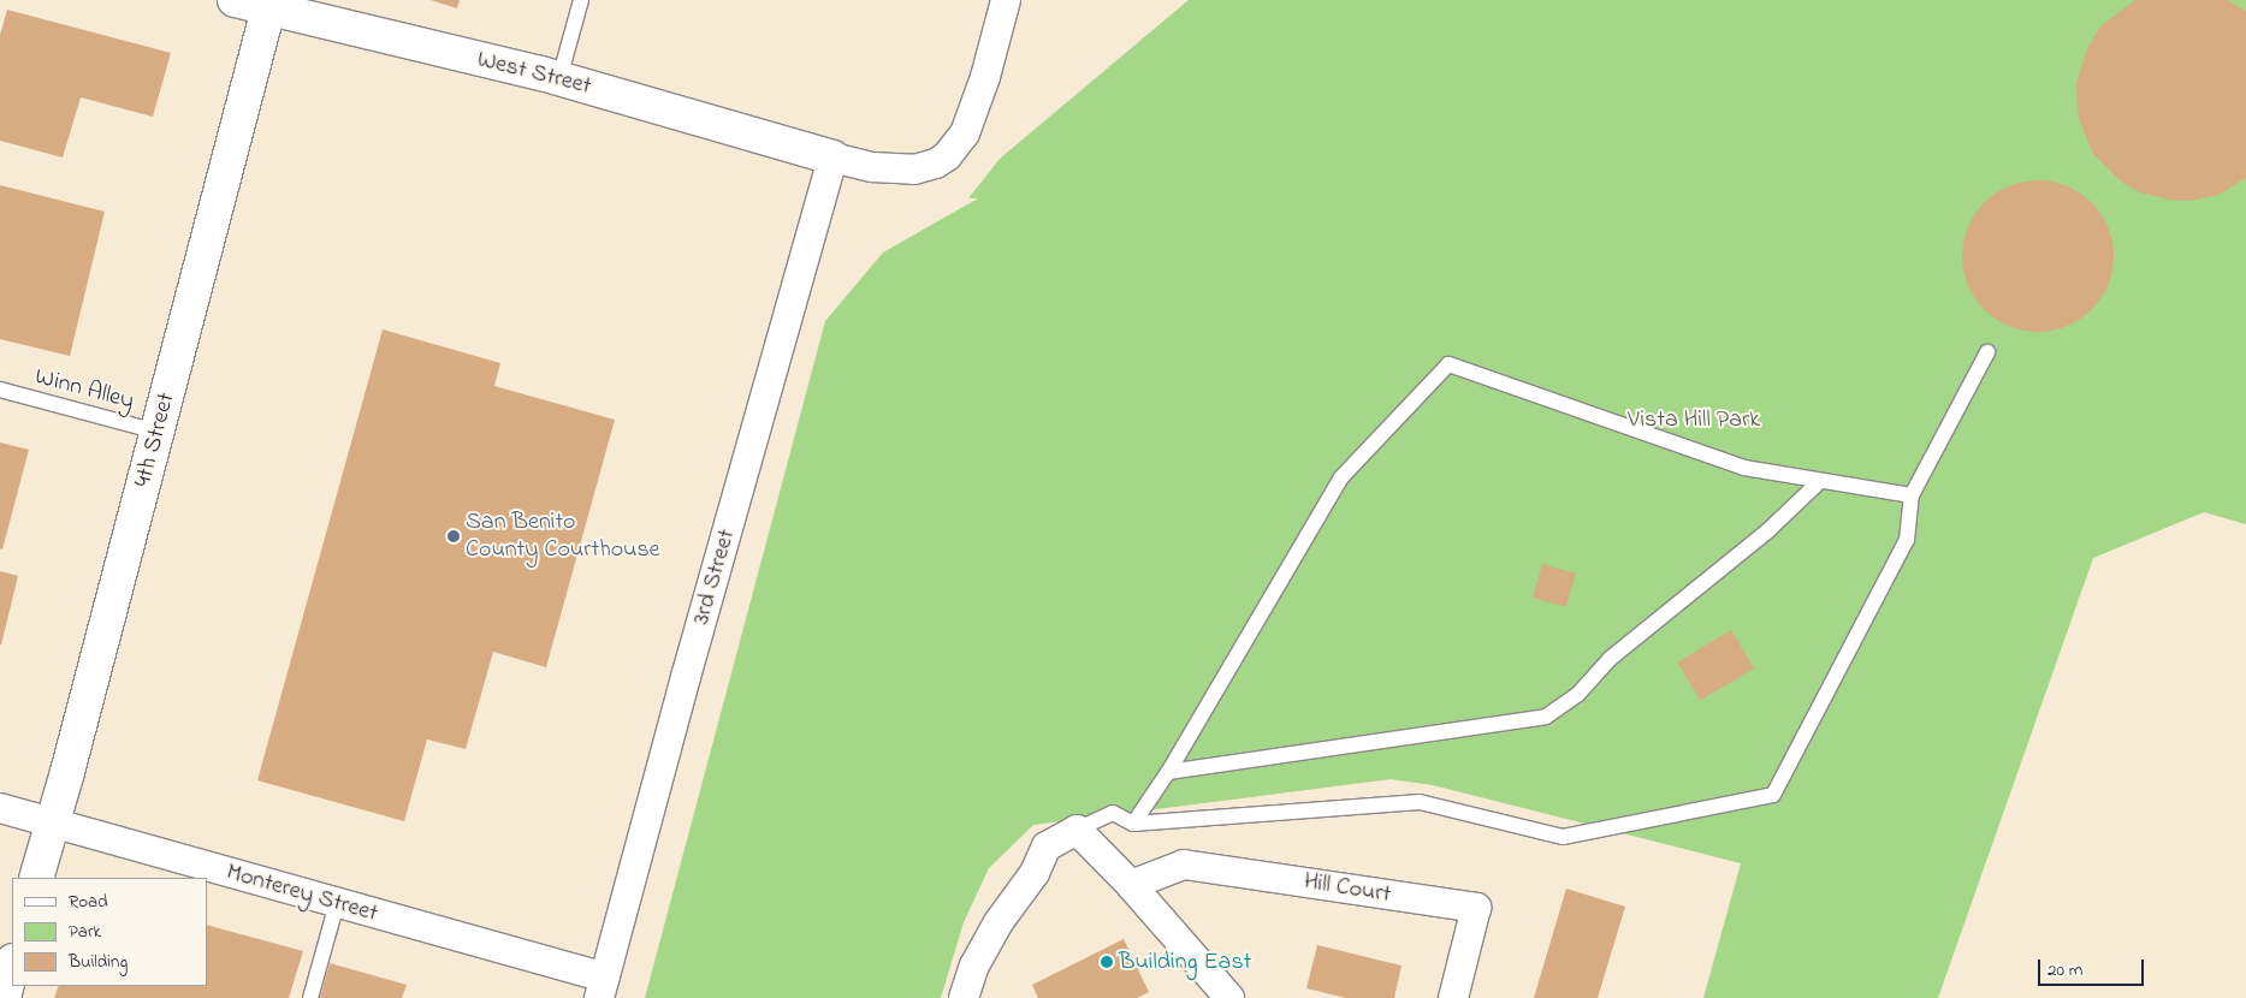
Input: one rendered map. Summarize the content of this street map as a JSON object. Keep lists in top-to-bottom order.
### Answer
{
  "streets": {
    "main road": ["West Street", "4th Street"],
    "street": ["3rd Street", "Hill Court", "Monterey Street"],
    "lane": ["Winn Alley"]
  },
  "crossings": [
    ["West Street", "4th Street"],
    ["West Street", "3rd Street"],
    ["Winn Alley", "4th Street"],
    ["4th Street", "Monterey Street"],
    ["3rd Street", "Monterey Street"]
  ],
  "parks": ["Vista Hill Park"],
  "places": ["San Benito County Courthouse", "Building East"],
  "legend": ["Road", "Park", "Building"],
  "scale_bar": "20 m"
}
